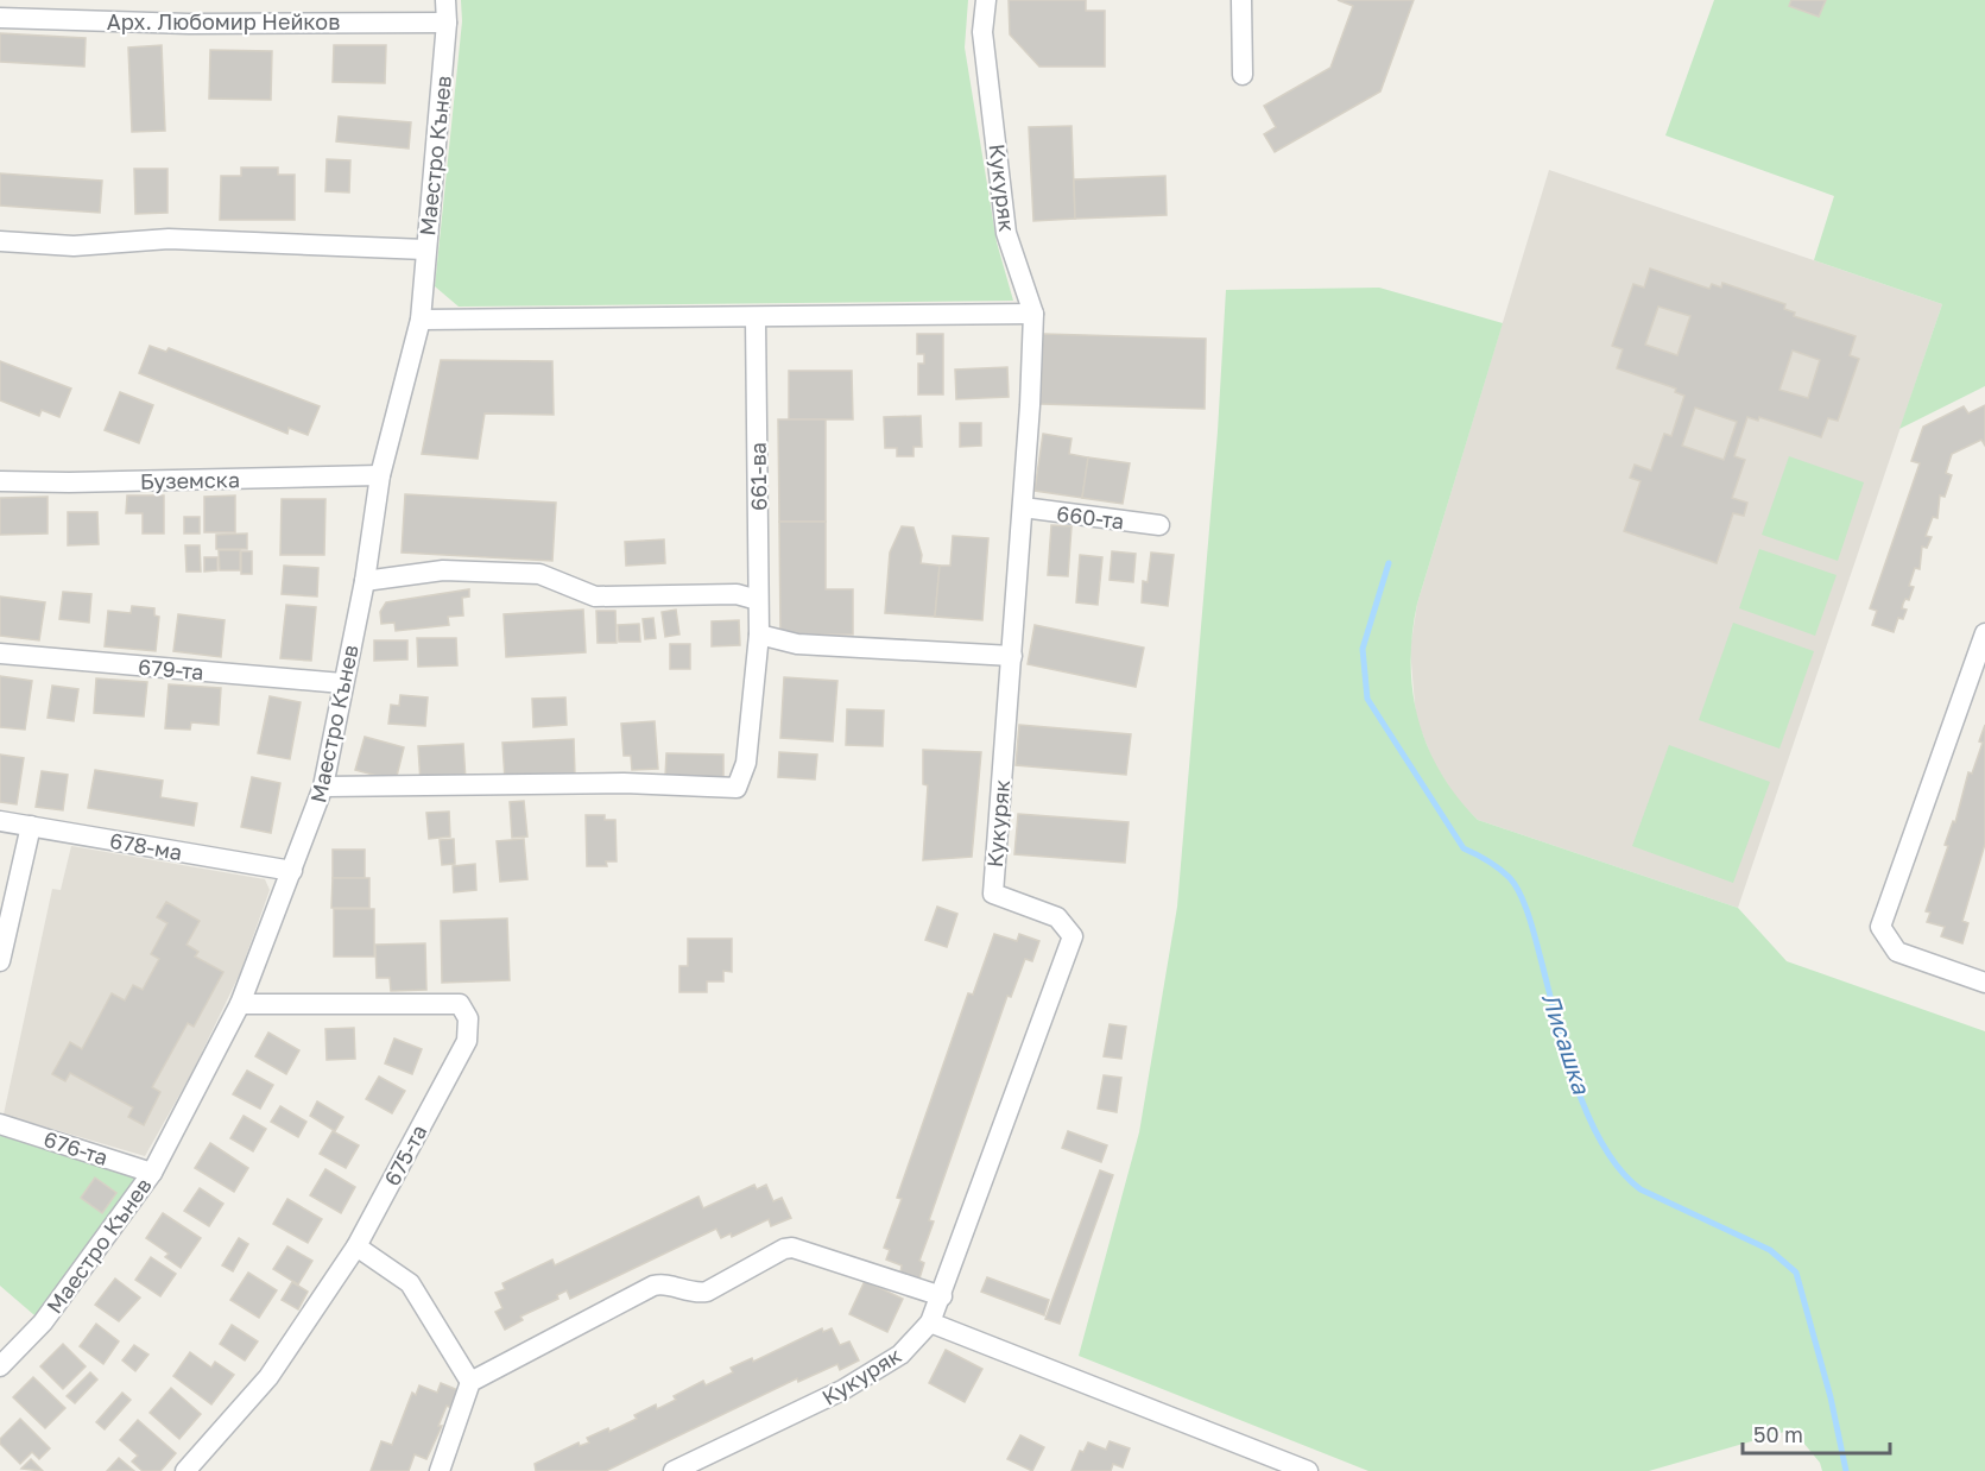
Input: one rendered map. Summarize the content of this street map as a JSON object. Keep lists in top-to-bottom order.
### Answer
{
  "streets": {
    "street": [
      "Арх. Любомир Нейков",
      "Маестро Кънев",
      "Кукуряк",
      "661-ва",
      "Буземска",
      "660-та",
      "679-та",
      "678-ма",
      "676-та",
      "675-та"
    ]
  },
  "crossings": [
    ["Арх. Любомир Нейков", "Маестро Кънев"],
    ["Маестро Кънев", "661-ва"],
    ["Маестро Кънев", "Буземска"],
    ["Маестро Кънев", "679-та"],
    ["Маестро Кънев", "678-ма"],
    ["Маестро Кънев", "676-та"],
    ["Маестро Кънев", "675-та"],
    ["Кукуряк", "660-та"]
  ],
  "water": ["Лисашка"],
  "scale_bar": "50 m"
}
